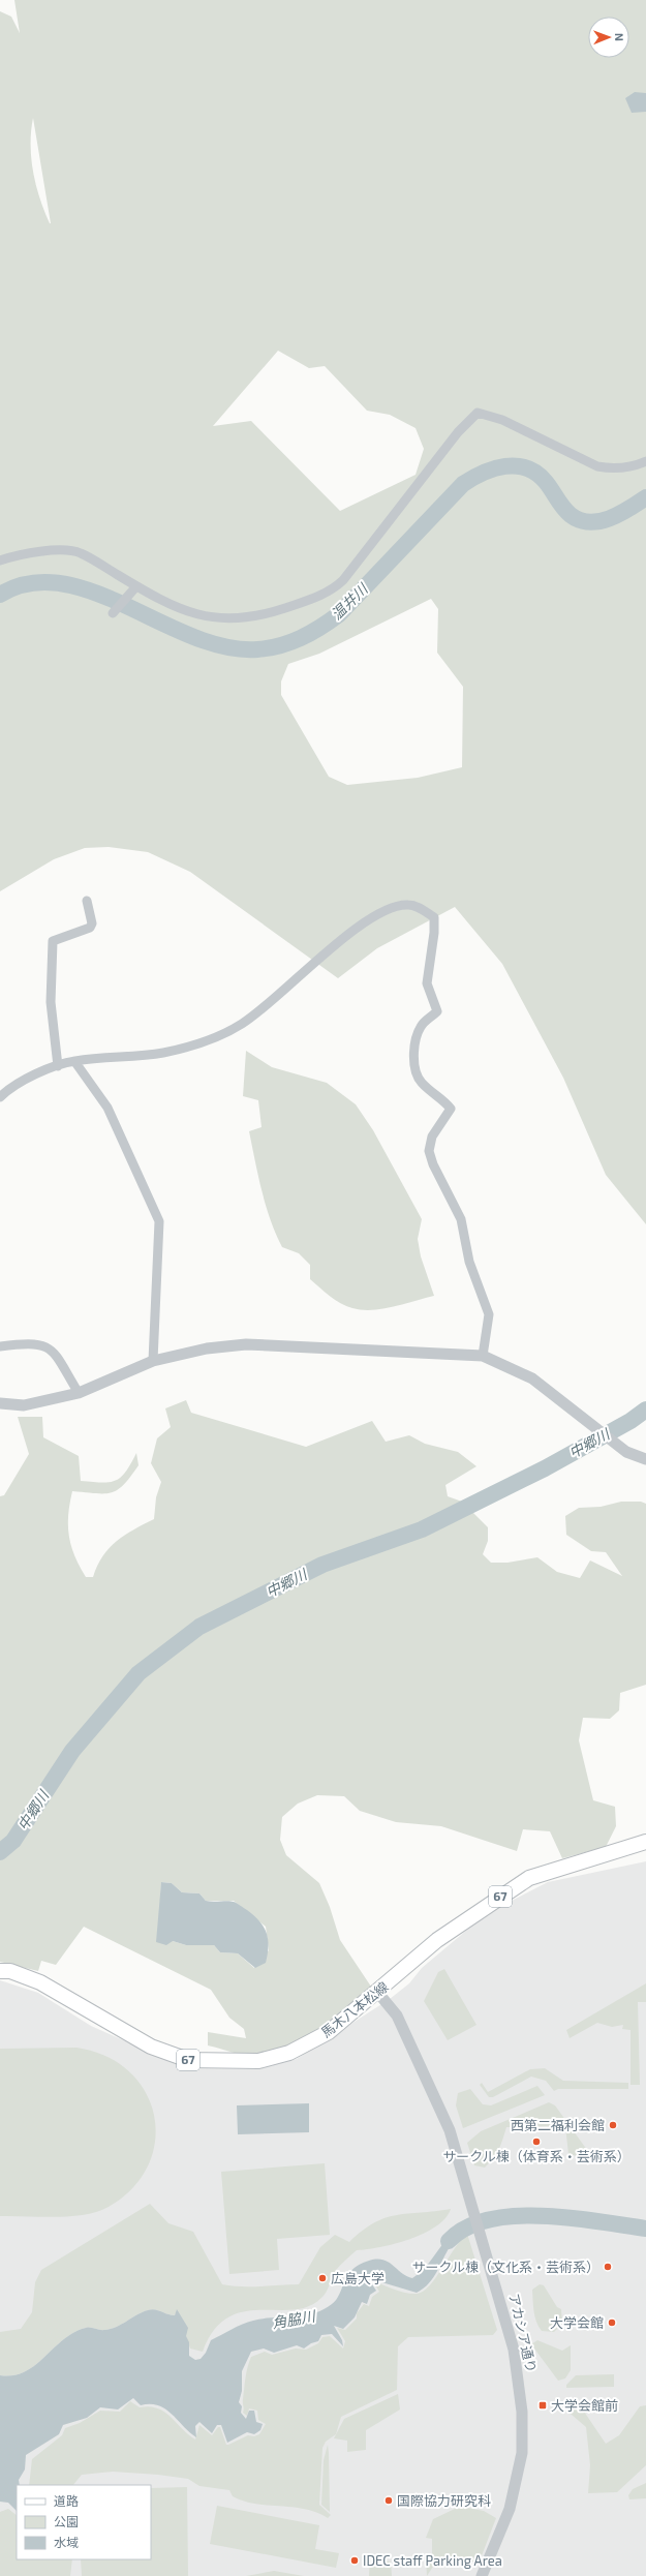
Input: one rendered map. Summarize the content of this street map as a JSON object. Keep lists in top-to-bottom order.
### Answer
{
  "streets": {
    "main road": ["67", "馬木八本松線"],
    "street": ["アカシア通り"]
  },
  "crossings": [
    ["馬木八本松線", "アカシア通り"]
  ],
  "water": ["温井川", "中郷川", "角脇川"],
  "places": {
    "other": [
      "西第二福利会館",
      "サークル棟（体育系・芸術系）",
      "サークル棟（文化系・芸術系）",
      "広島大学",
      "大学会館",
      "国際協力研究科",
      "IDEC staff Parking Area"
    ],
    "transit": ["大学会館前"]
  },
  "legend": ["道路", "公園", "水域"],
  "north": "right"
}
